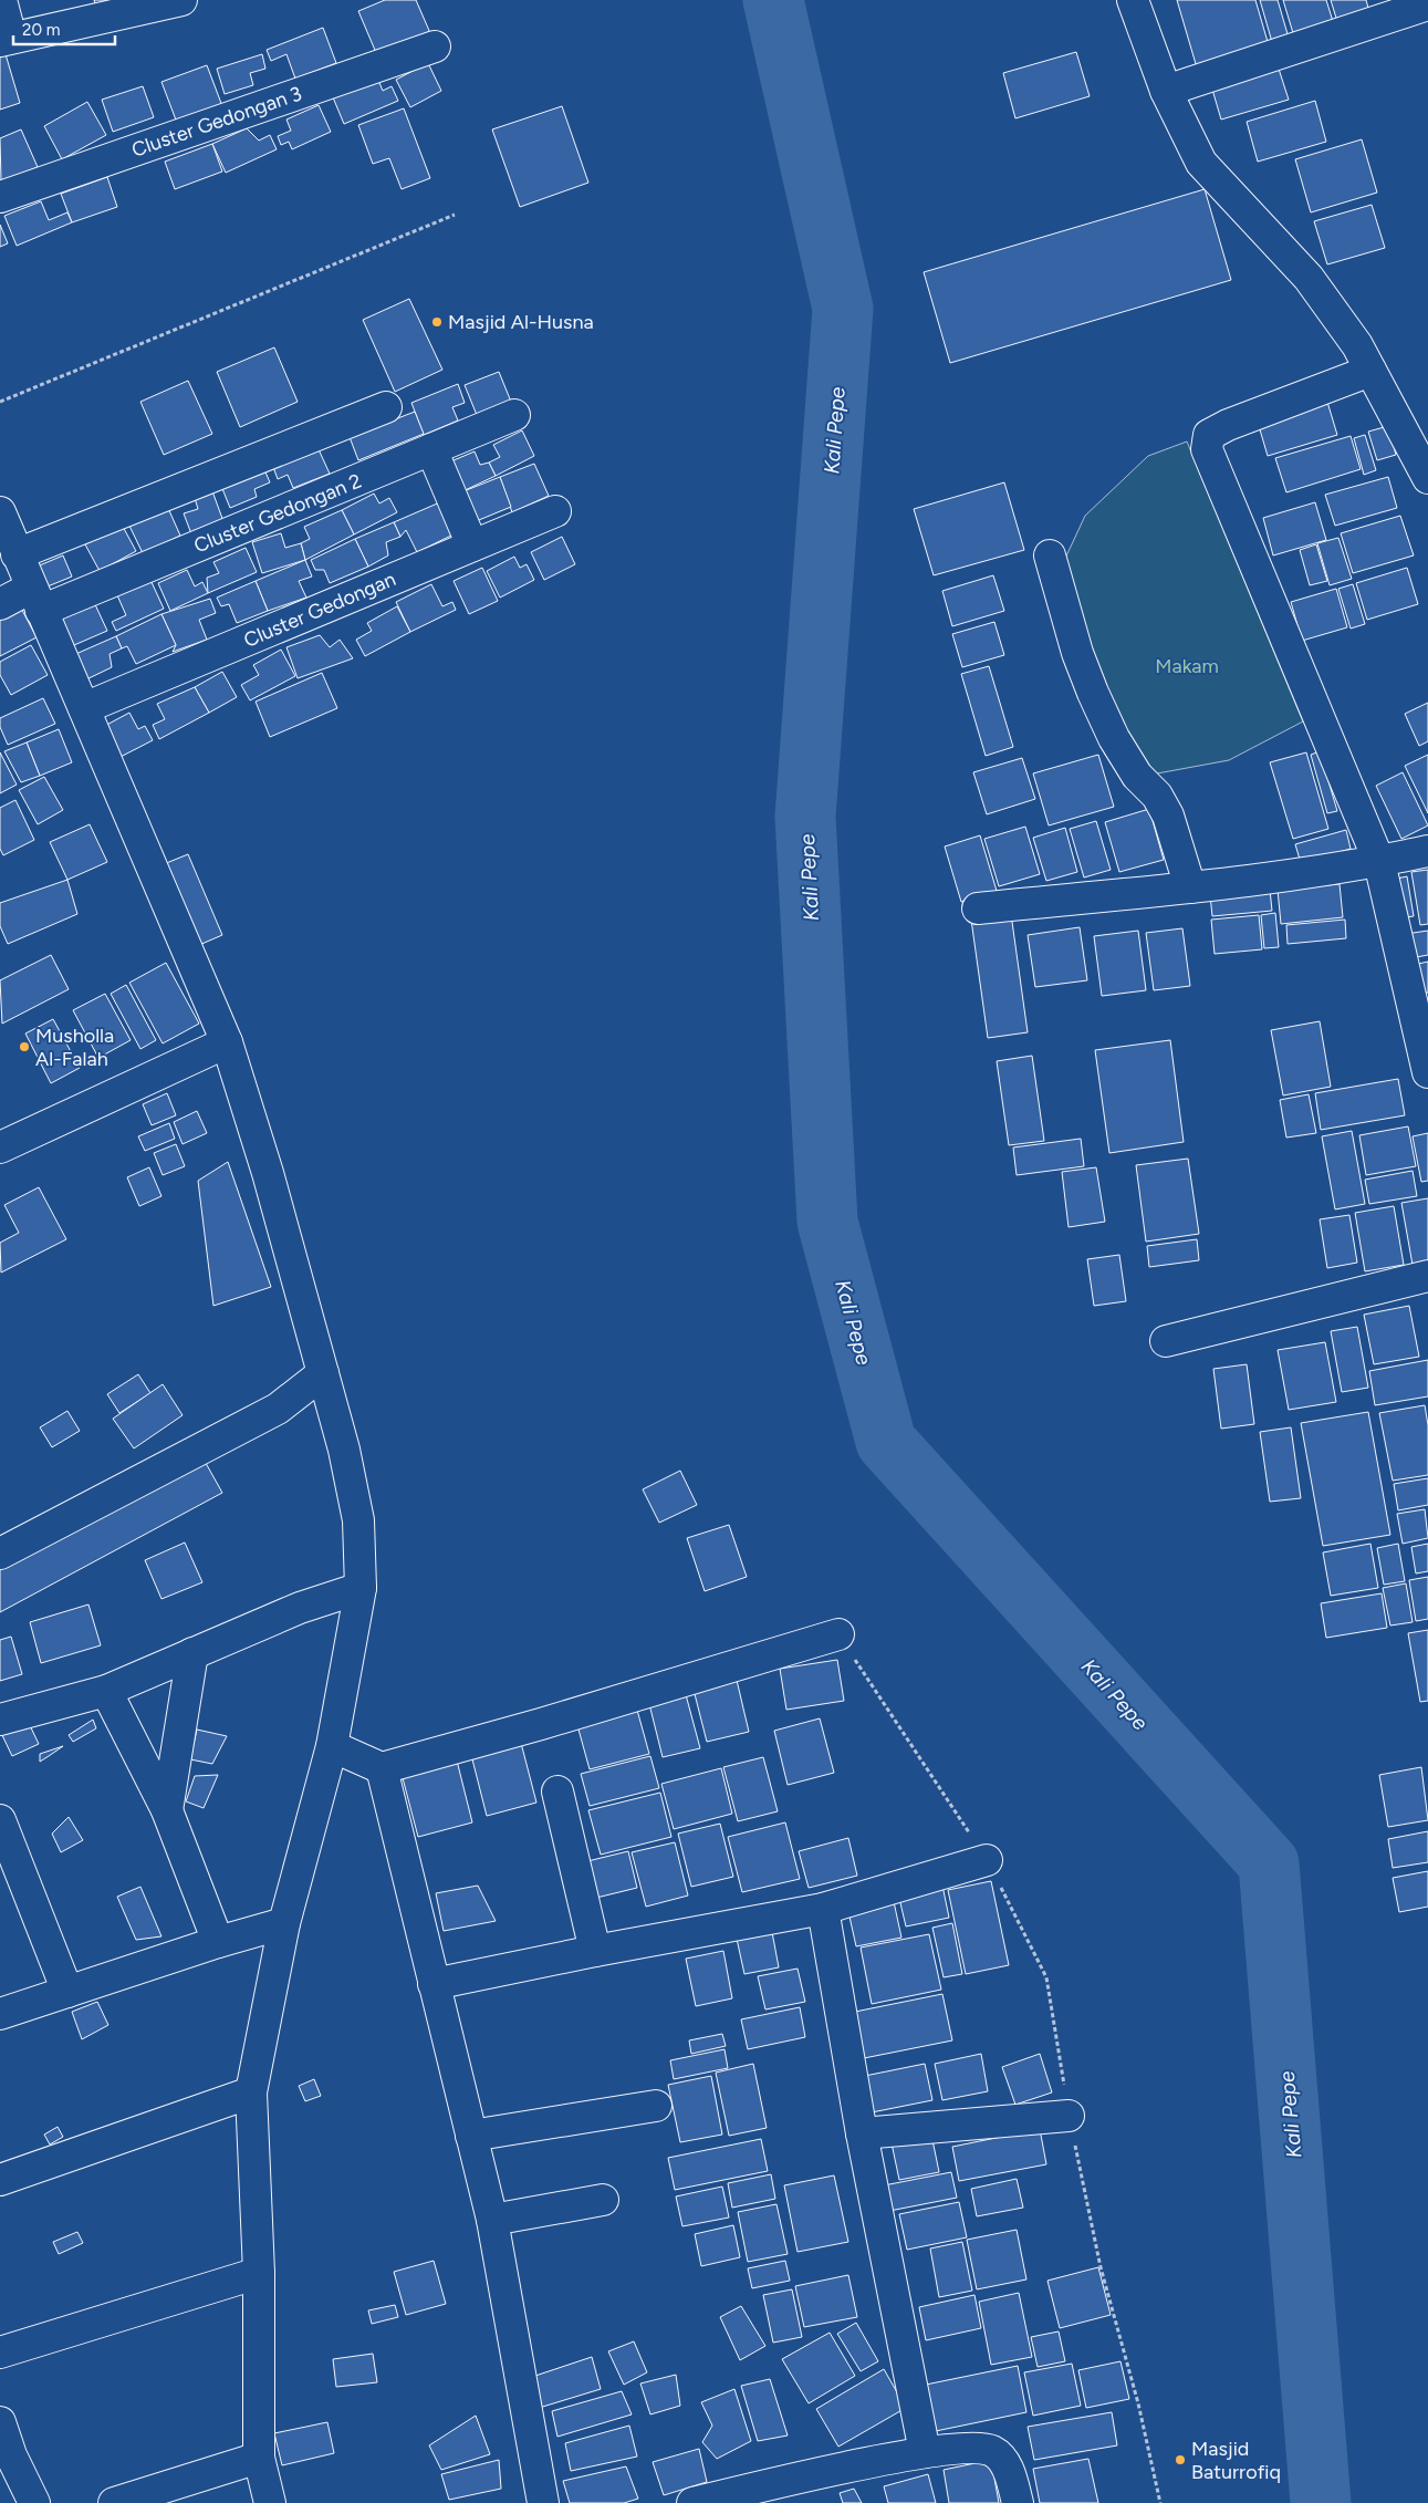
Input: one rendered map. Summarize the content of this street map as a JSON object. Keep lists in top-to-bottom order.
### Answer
{
  "streets": {
    "street": ["Cluster Gedongan 3", "Cluster Gedongan 2", "Cluster Gedongan"]
  },
  "water": ["Kali Pepe"],
  "parks": ["Makam"],
  "places": ["Masjid Al-Husna", "Musholla Al-Falah", "Masjid Baturrofiq"],
  "scale_bar": "20 m"
}
